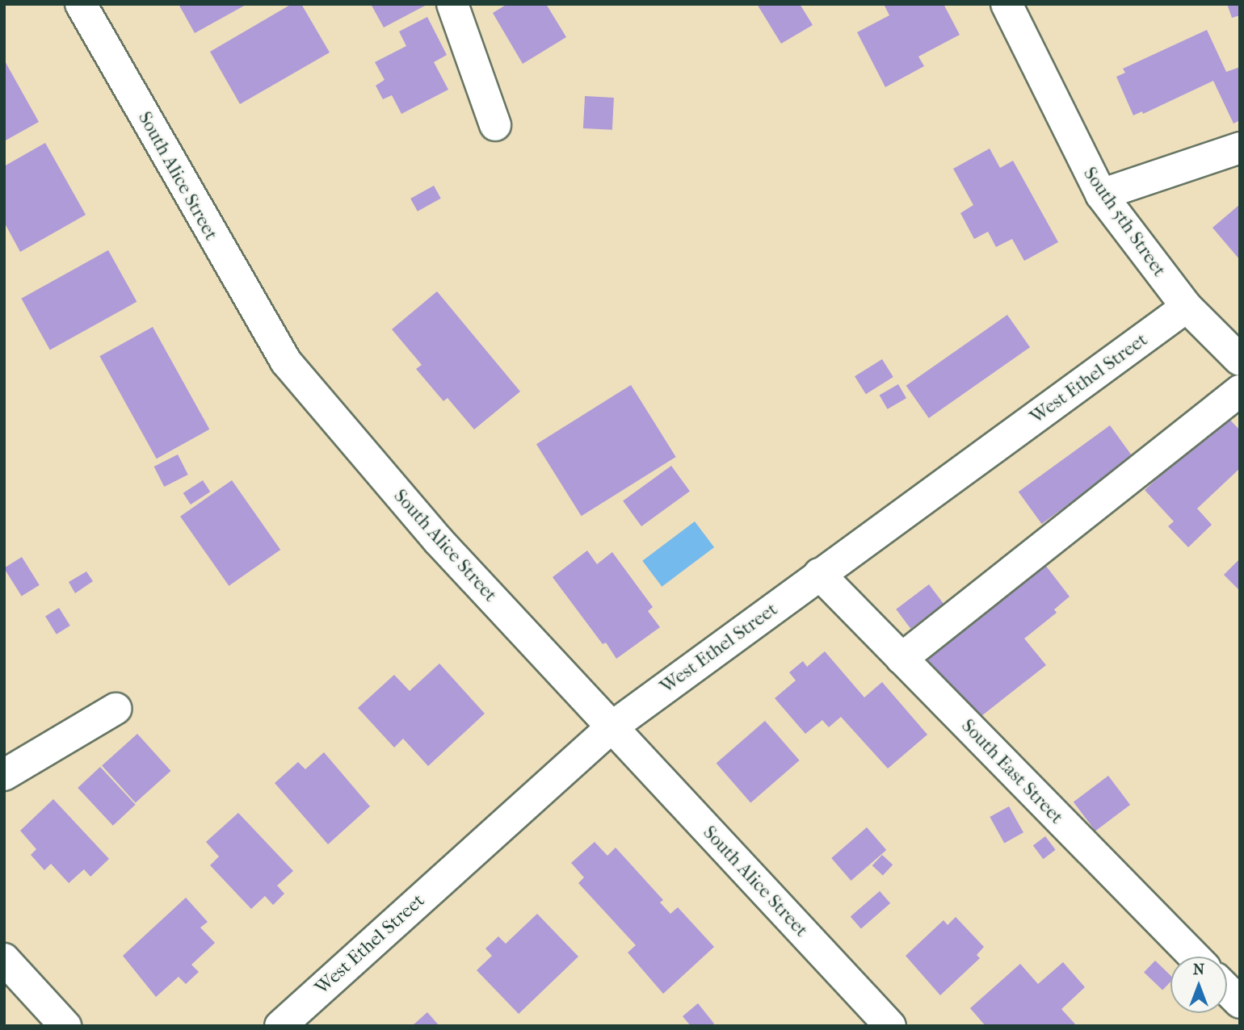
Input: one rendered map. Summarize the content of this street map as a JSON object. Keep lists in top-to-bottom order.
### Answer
{
  "streets": {
    "street": [
      "South Alice Street",
      "South 5th Street",
      "West Ethel Street",
      "South East Street"
    ]
  },
  "crossings": [
    ["South Alice Street", "West Ethel Street"],
    ["South 5th Street", "West Ethel Street"],
    ["West Ethel Street", "South East Street"]
  ],
  "north": "top"
}
